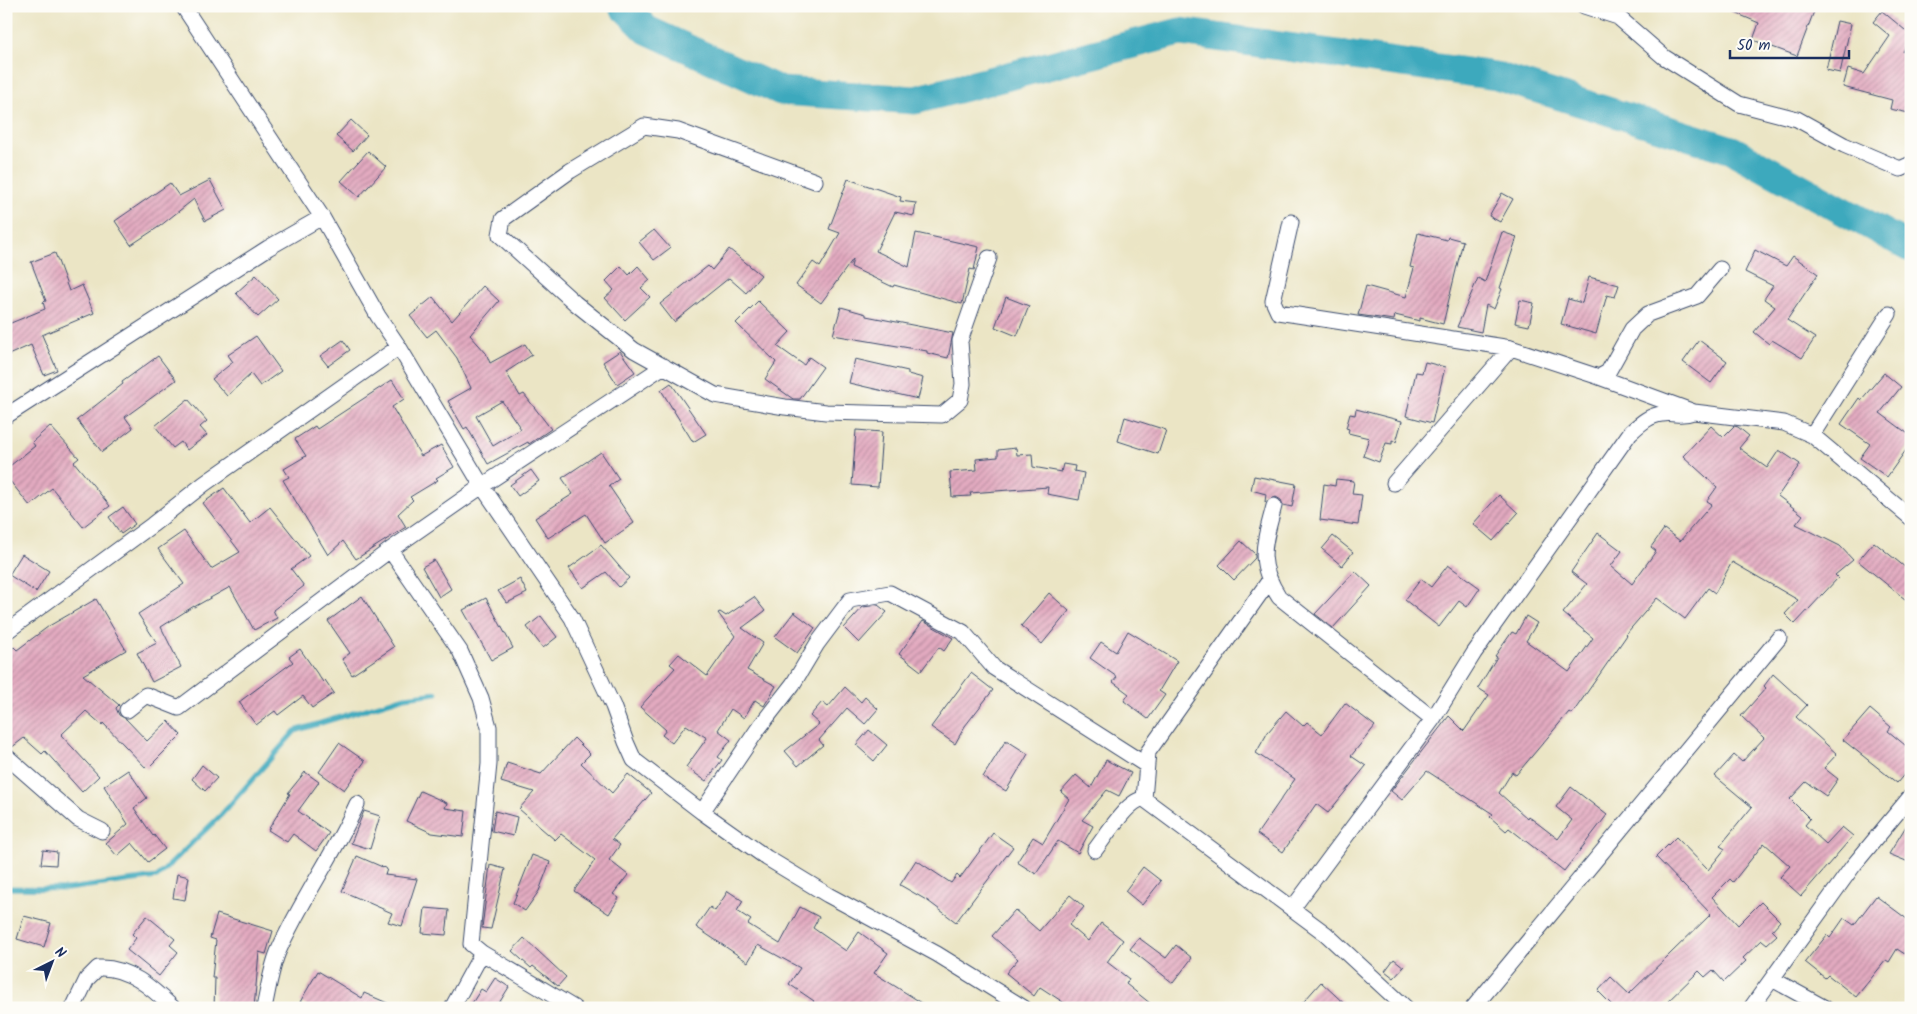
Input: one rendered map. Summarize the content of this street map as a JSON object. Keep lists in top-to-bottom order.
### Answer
{
  "scale_bar": "50 m",
  "north": "top right"
}
